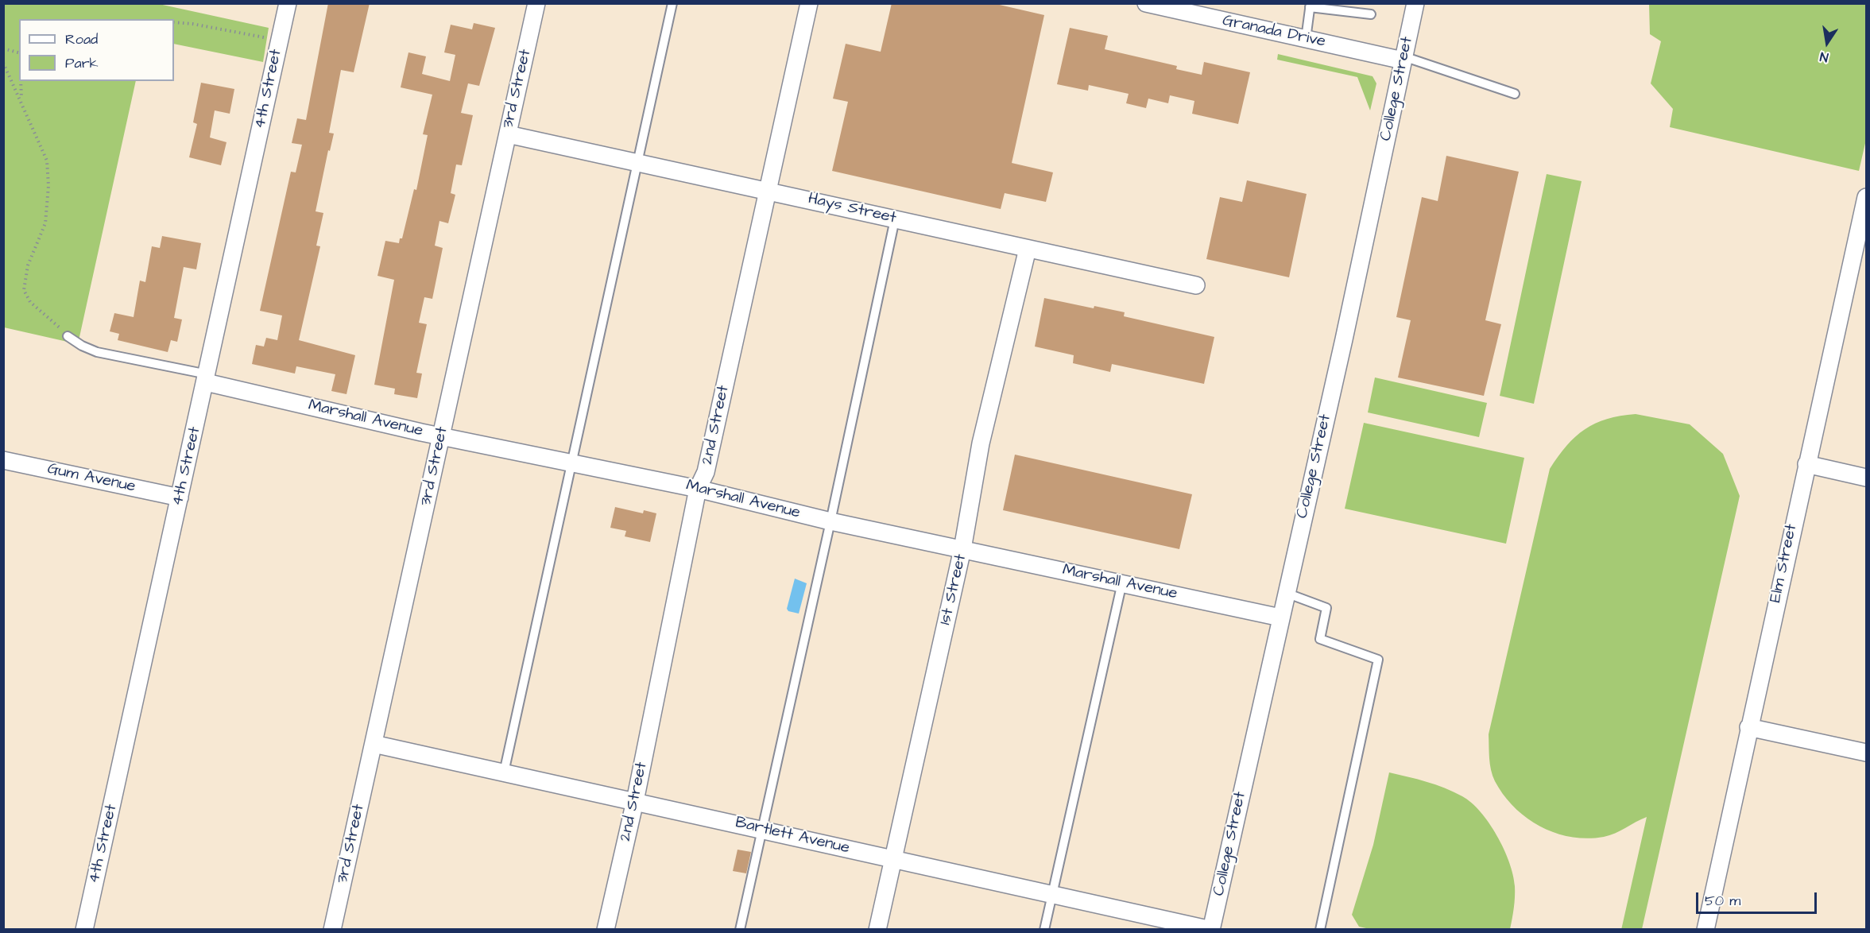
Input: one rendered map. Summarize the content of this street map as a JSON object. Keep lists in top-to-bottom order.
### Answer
{
  "streets": {
    "street": [
      "Granada Drive",
      "4th Street",
      "3rd Street",
      "College Street",
      "Hays Street",
      "Marshall Avenue",
      "2nd Street",
      "Gum Avenue",
      "Elm Street",
      "1st Street",
      "Bartlett Avenue"
    ]
  },
  "crossings": [
    ["Granada Drive", "College Street"],
    ["4th Street", "Marshall Avenue"],
    ["4th Street", "Gum Avenue"],
    ["3rd Street", "Hays Street"],
    ["3rd Street", "Marshall Avenue"],
    ["3rd Street", "Bartlett Avenue"],
    ["College Street", "Marshall Avenue"],
    ["College Street", "Bartlett Avenue"],
    ["Hays Street", "2nd Street"],
    ["Hays Street", "1st Street"],
    ["Marshall Avenue", "2nd Street"],
    ["Marshall Avenue", "1st Street"],
    ["2nd Street", "Bartlett Avenue"],
    ["1st Street", "Bartlett Avenue"]
  ],
  "legend": ["Road", "Park"],
  "scale_bar": "50 m",
  "north": "bottom"
}
